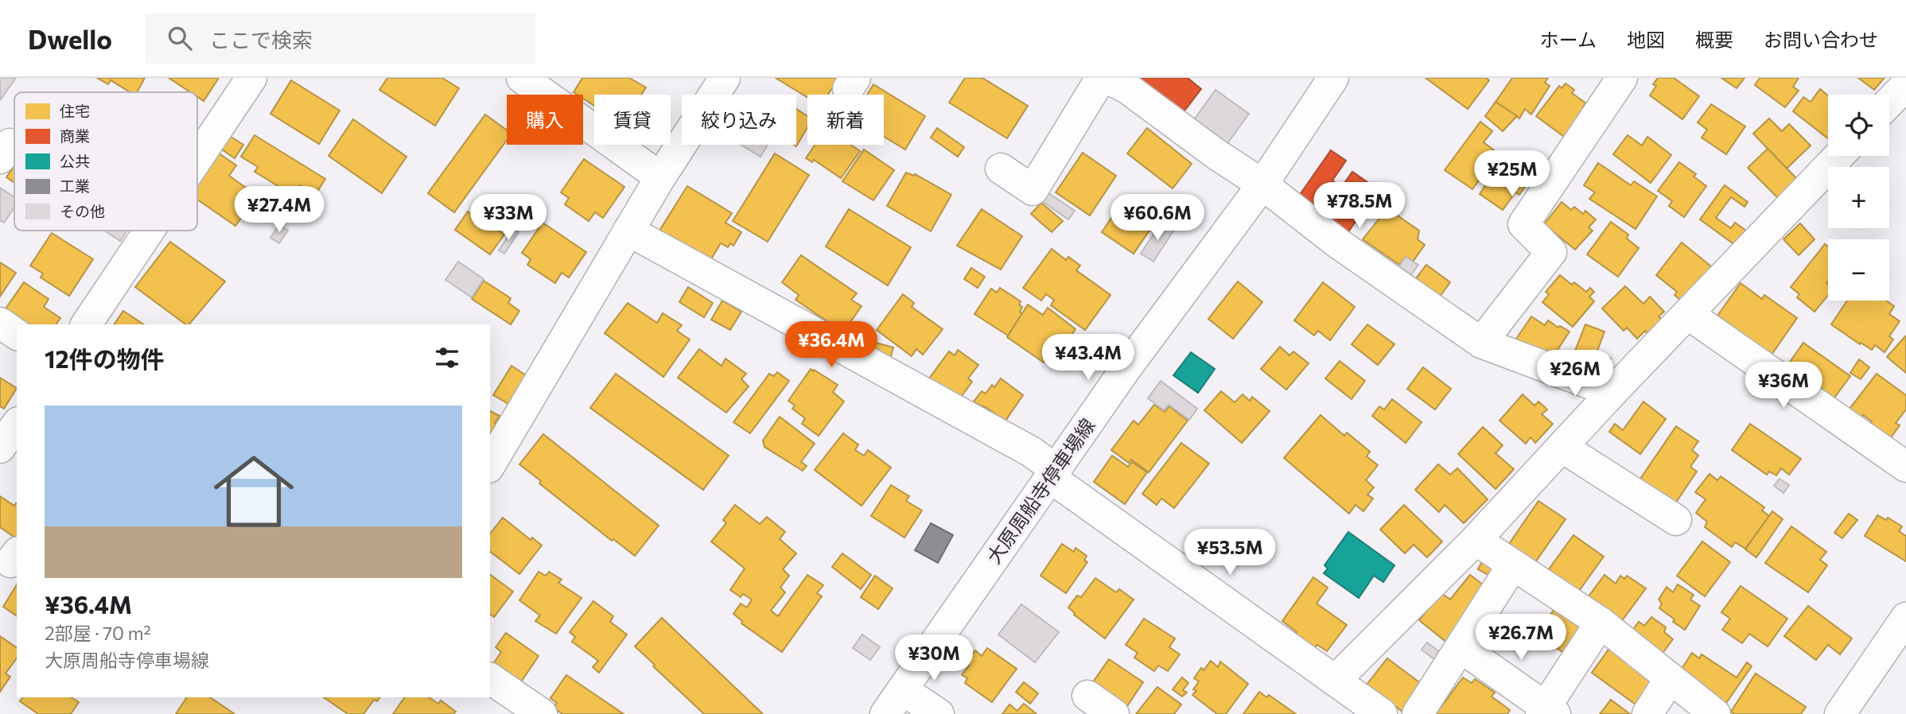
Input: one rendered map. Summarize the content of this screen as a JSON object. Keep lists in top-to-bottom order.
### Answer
{
  "streets": {
    "street": ["大原周船寺停車場線"]
  },
  "legend": [
    "住宅",
    "商業",
    "公共",
    "工業",
    "その他"
  ],
  "page": {
    "header": "Dwello",
    "search": "ここで検索",
    "nav": [
      "ホーム",
      "地図",
      "概要",
      "お問い合わせ"
    ],
    "map_buttons": ["+", "−"],
    "chip": [
      "購入",
      "賃貸",
      "絞り込み",
      "新着"
    ],
    "price": [
      "¥25M",
      "¥78.5M",
      "¥27.4M",
      "¥33M",
      "¥60.6M",
      "¥36.4M",
      "¥43.4M",
      "¥26M",
      "¥36M",
      "¥53.5M",
      "¥26.7M",
      "¥30M"
    ],
    "heading": "12件の物件",
    "list": [
      {
        "name": "¥36.4M",
        "note": "2部屋 · 70 m² · 大原周船寺停車場線"
      }
    ]
  }
}
